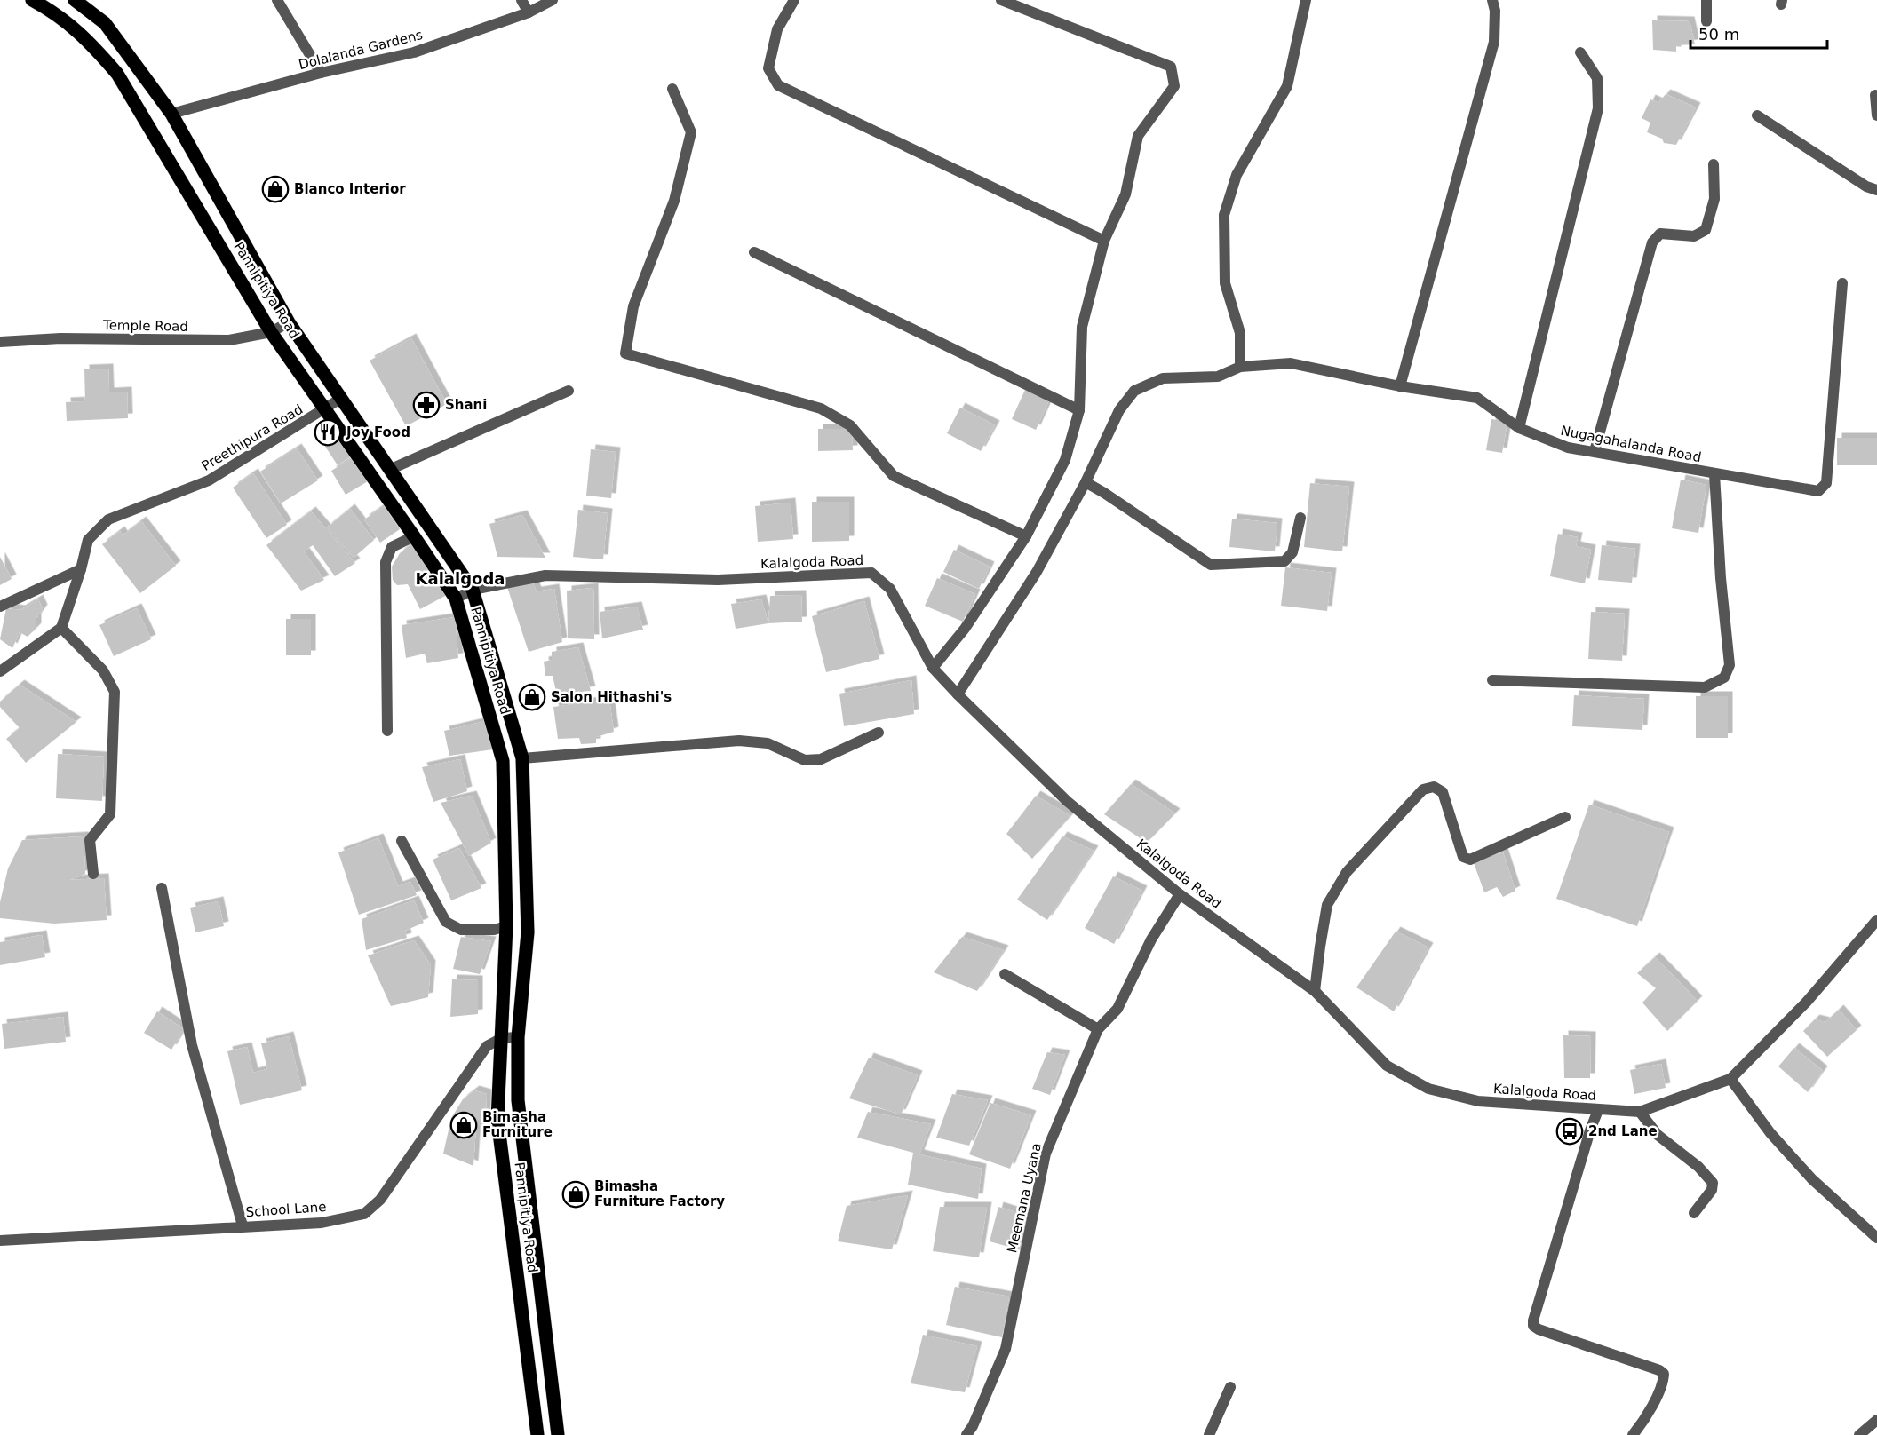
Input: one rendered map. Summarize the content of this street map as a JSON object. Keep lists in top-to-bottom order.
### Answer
{
  "streets": {
    "main road": ["Pannipitiya Road"],
    "street": [
      "Dolalanda Gardens",
      "Temple Road",
      "Preethipura Road",
      "Nugagahalanda Road",
      "Kalalgoda Road",
      "Meemana Uyana",
      "School Lane"
    ]
  },
  "crossings": [
    ["Dolalanda Gardens", "Pannipitiya Road"],
    ["Pannipitiya Road", "Temple Road"],
    ["Pannipitiya Road", "Preethipura Road"],
    ["Pannipitiya Road", "Kalalgoda Road"],
    ["Pannipitiya Road", "School Lane"],
    ["Nugagahalanda Road", "Kalalgoda Road"],
    ["Kalalgoda Road", "Meemana Uyana"]
  ],
  "districts": ["Kalalgoda"],
  "places": {
    "shop": [
      "Blanco Interior",
      "Salon Hithashi's",
      "Bimasha Furniture",
      "Bimasha Furniture Factory"
    ],
    "pharmacy": ["Shani"],
    "restaurant": ["Joy Food"],
    "bus stop": ["2nd Lane"]
  },
  "scale_bar": "50 m"
}
